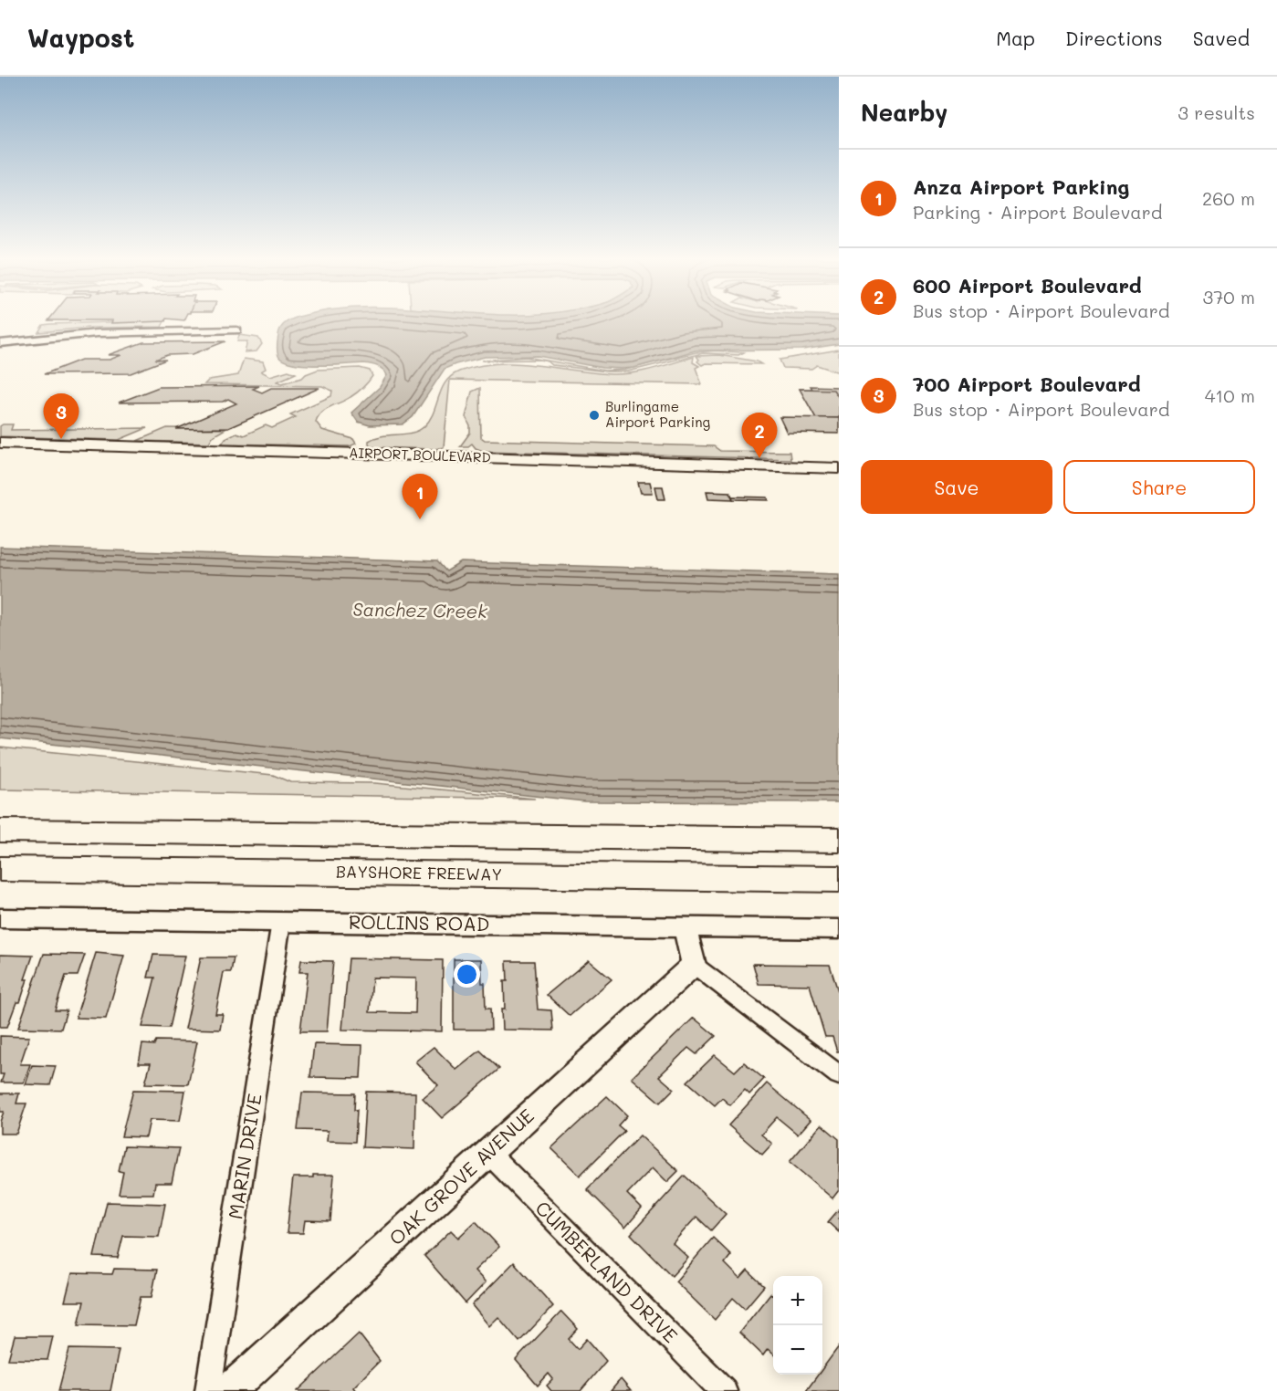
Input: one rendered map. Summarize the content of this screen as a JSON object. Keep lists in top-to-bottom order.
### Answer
{
  "streets": {
    "highway": ["BAYSHORE FREEWAY"],
    "main road": ["AIRPORT BOULEVARD"],
    "street": [
      "ROLLINS ROAD",
      "MARIN DRIVE",
      "OAK GROVE AVENUE",
      "CUMBERLAND DRIVE"
    ]
  },
  "crossings": [
    ["ROLLINS ROAD", "MARIN DRIVE"],
    ["OAK GROVE AVENUE", "CUMBERLAND DRIVE"]
  ],
  "water": ["Sanchez Creek"],
  "places": ["Burlingame Airport Parking"],
  "page": {
    "header": "Waypost",
    "nav": ["Map", "Directions", "Saved"],
    "heading": ["Nearby", "3 results"],
    "list": [
      {
        "mark": "1",
        "name": "Anza Airport Parking",
        "note": "Parking · Airport Boulevard",
        "value": "260 m"
      },
      {
        "mark": "2",
        "name": "600 Airport Boulevard",
        "note": "Bus stop · Airport Boulevard",
        "value": "370 m"
      },
      {
        "mark": "3",
        "name": "700 Airport Boulevard",
        "note": "Bus stop · Airport Boulevard",
        "value": "410 m"
      }
    ],
    "pins": ["3", "2", "1"],
    "buttons": ["Save", "Share"],
    "map_buttons": ["+", "−"]
  }
}
